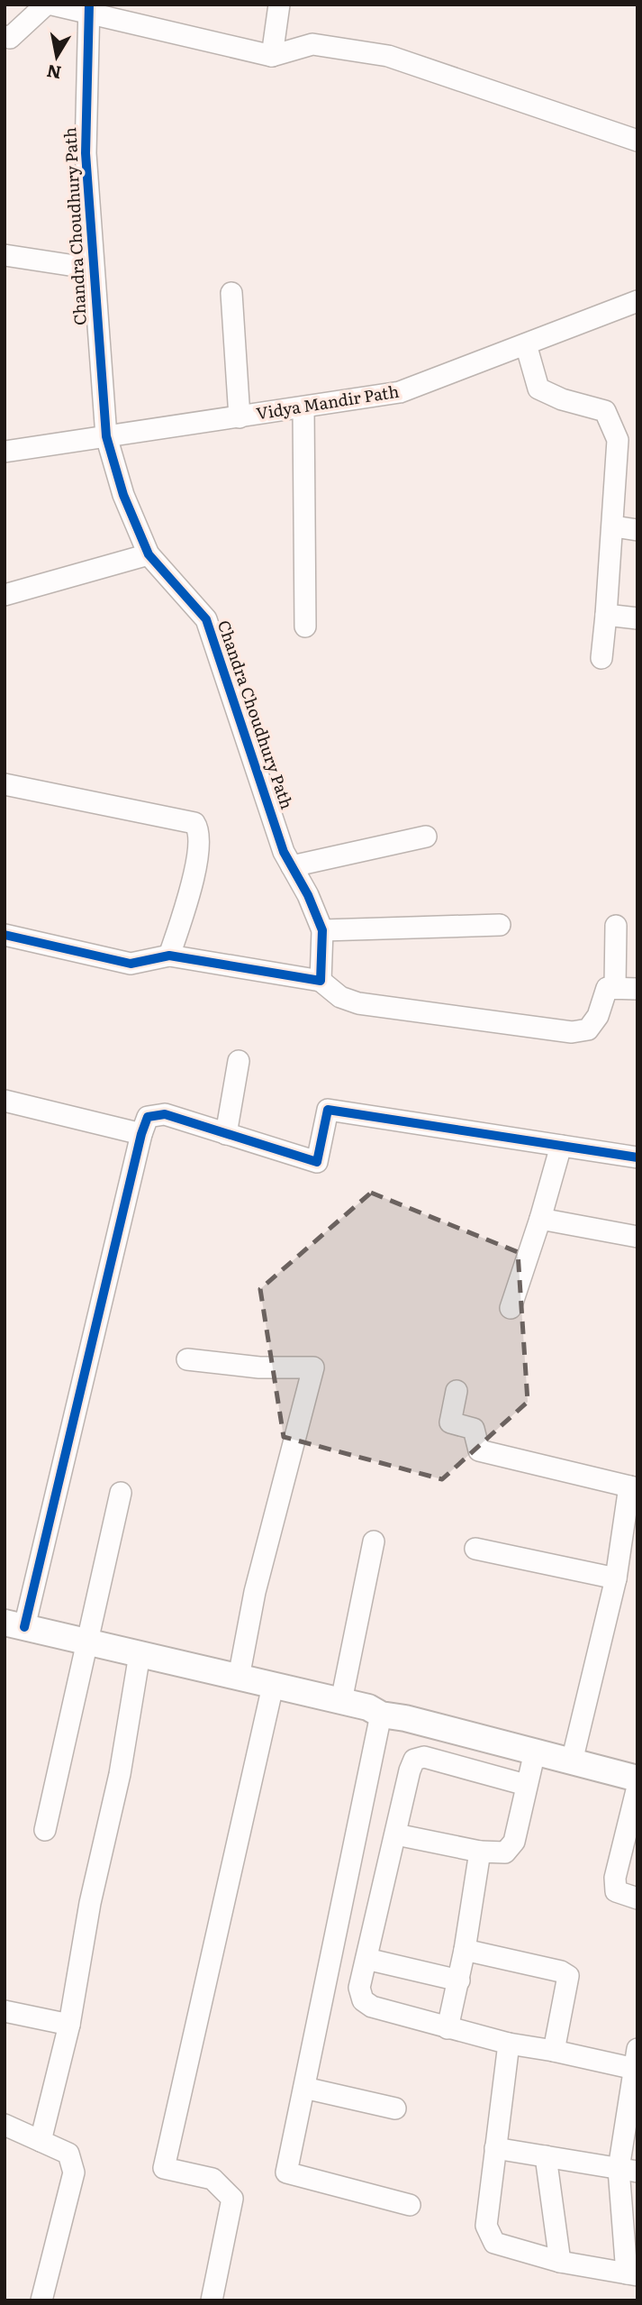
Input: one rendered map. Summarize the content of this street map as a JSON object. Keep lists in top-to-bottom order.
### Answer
{
  "streets": {
    "street": ["Chandra Choudhury Path", "Vidya Mandir Path"]
  },
  "crossings": [
    ["Chandra Choudhury Path", "Vidya Mandir Path"]
  ],
  "north": "bottom"
}
